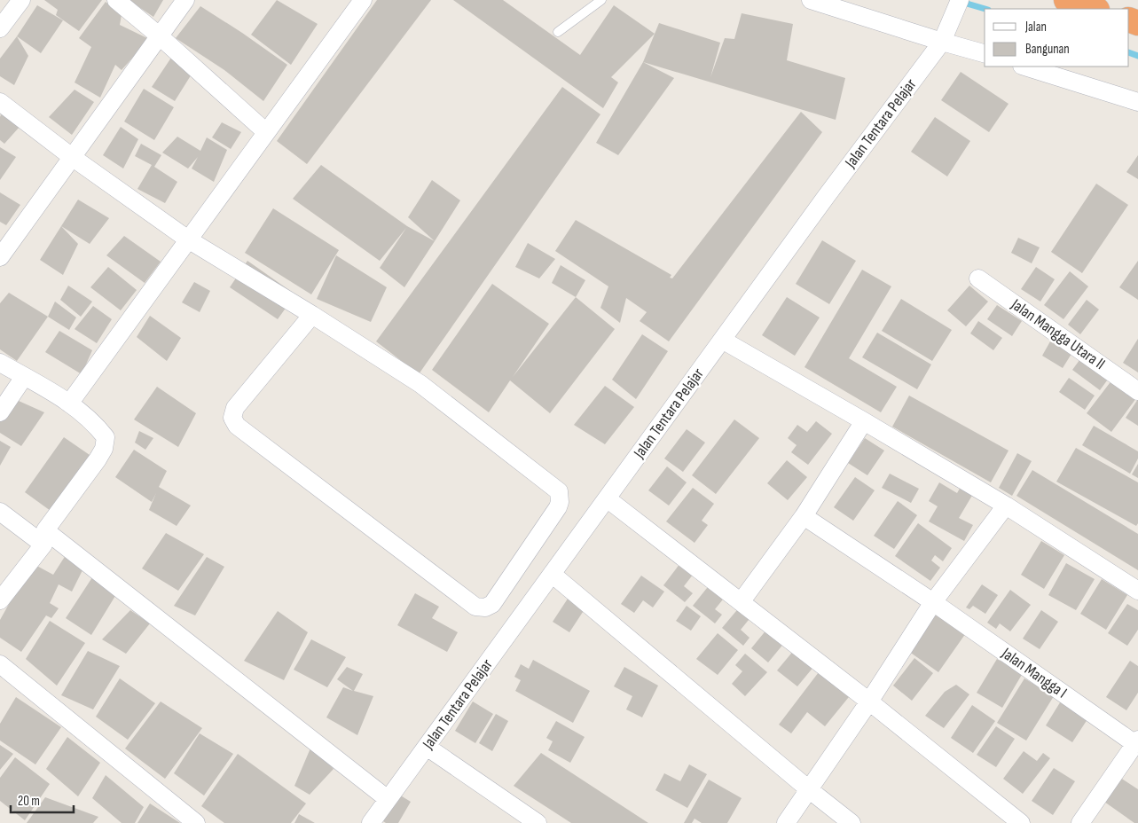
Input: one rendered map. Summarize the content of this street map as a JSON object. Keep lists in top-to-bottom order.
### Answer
{
  "streets": {
    "street": ["Jalan Tentara Pelajar", "Jalan Mangga Utara II", "Jalan Mangga I"]
  },
  "legend": ["Jalan", "Bangunan"],
  "scale_bar": "20 m"
}
